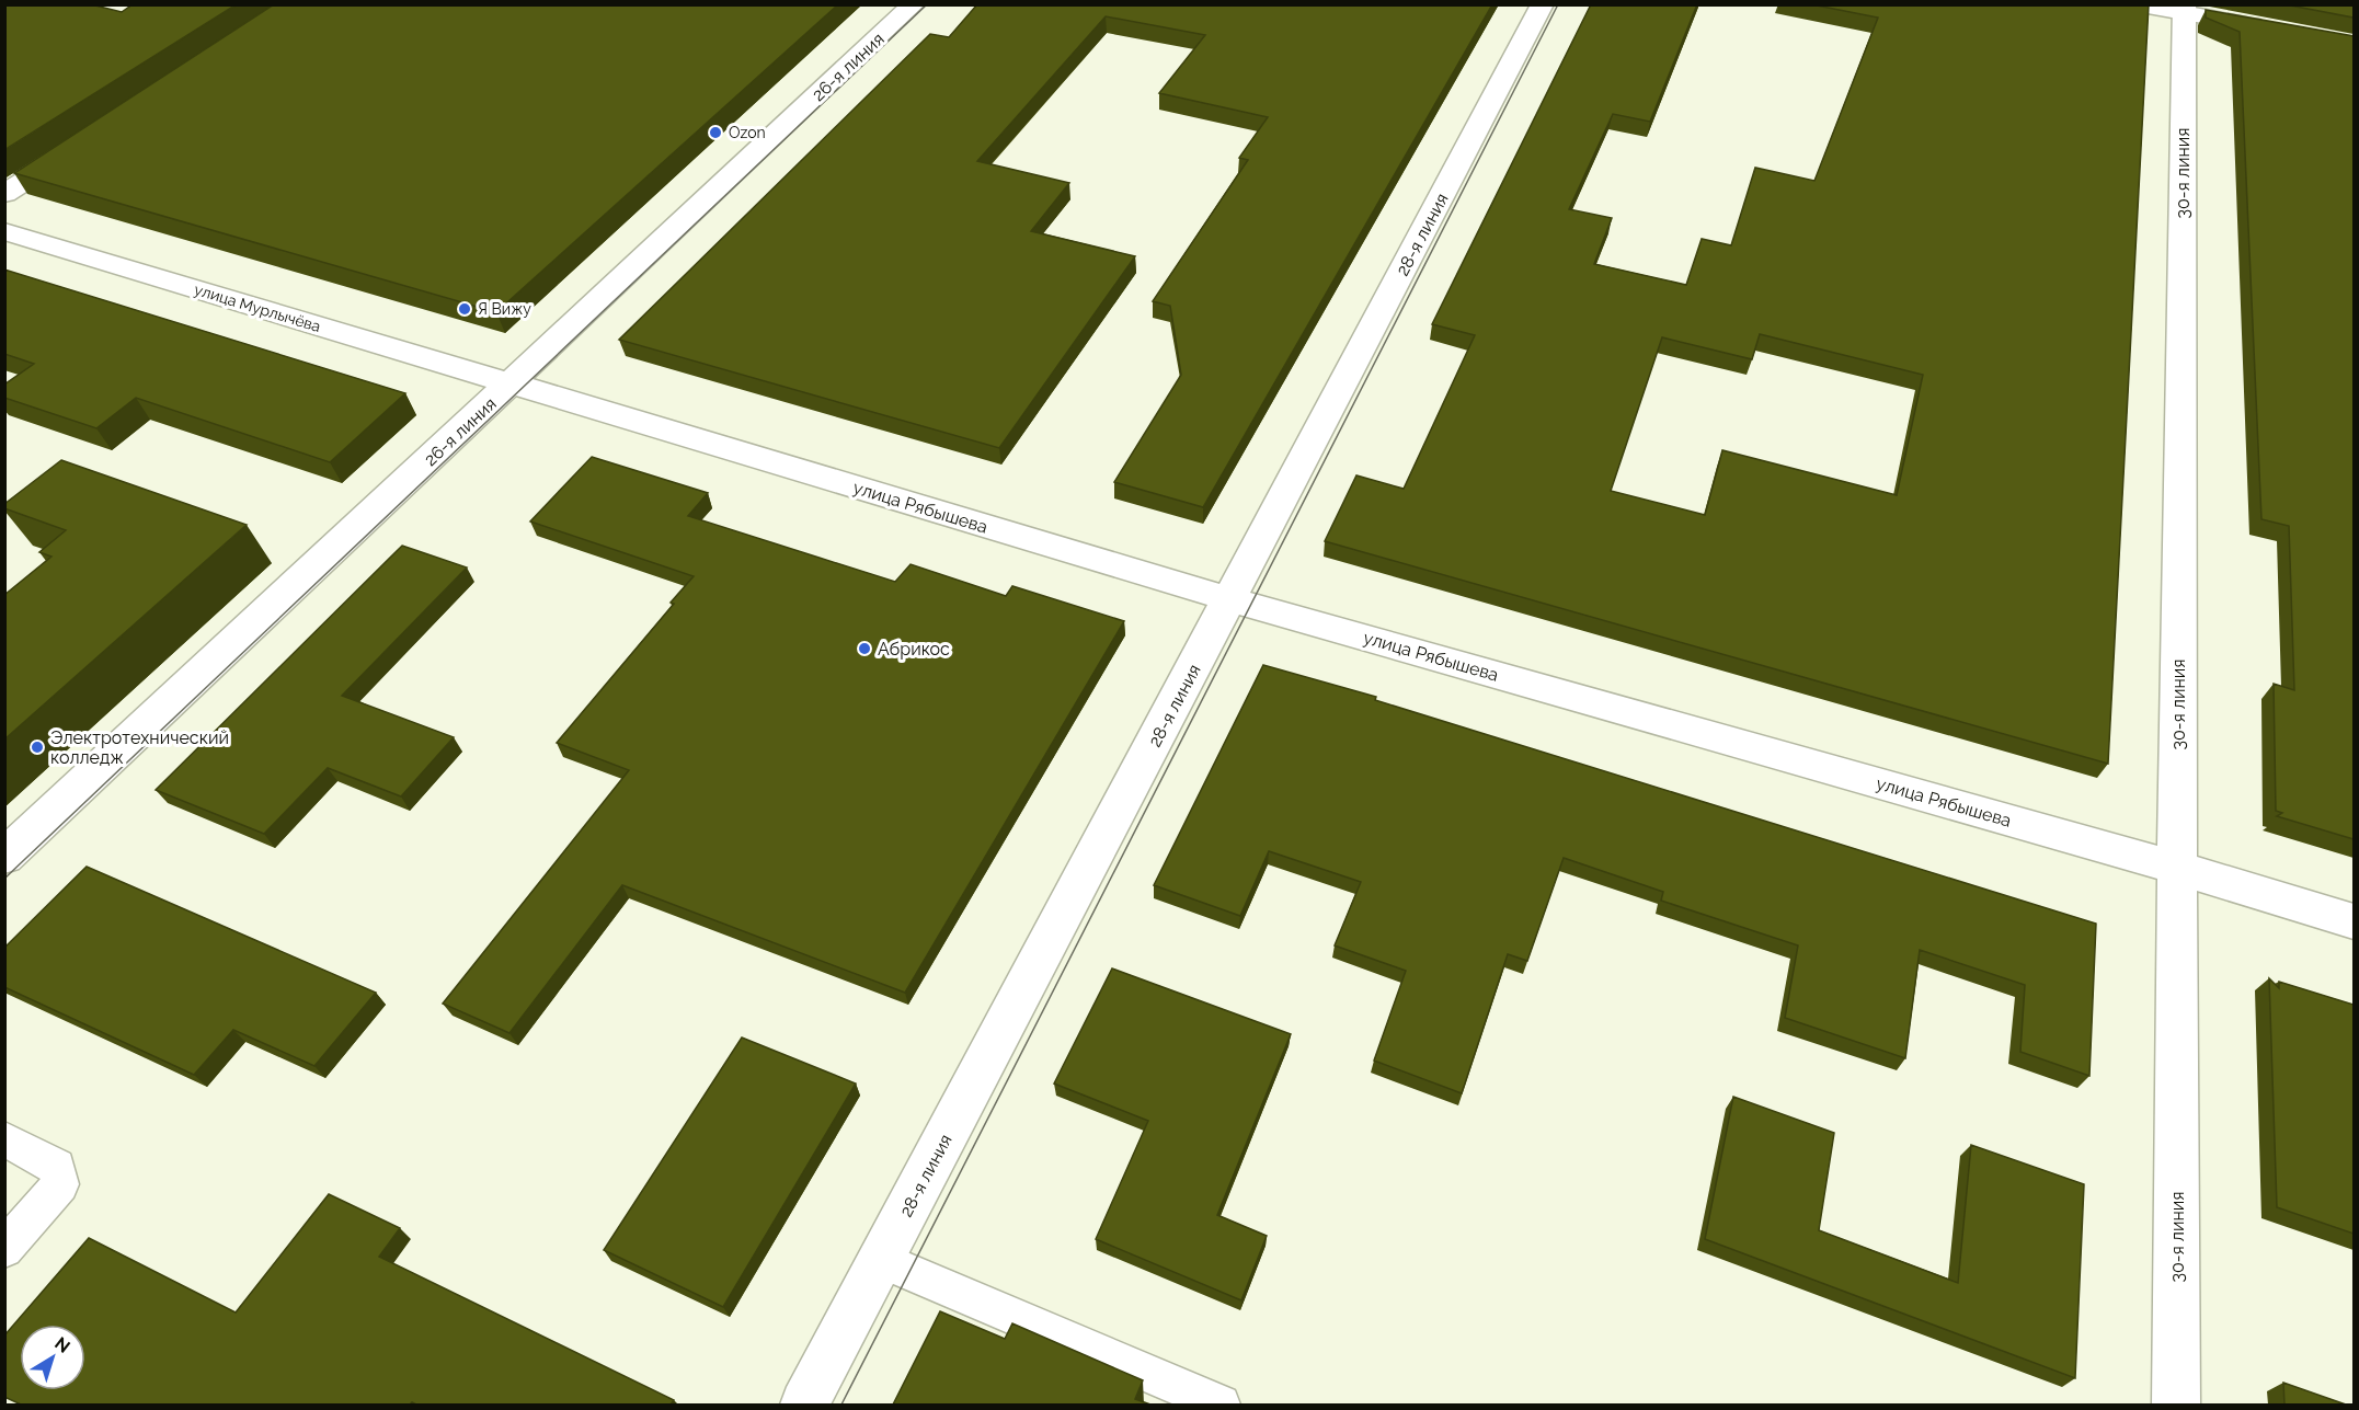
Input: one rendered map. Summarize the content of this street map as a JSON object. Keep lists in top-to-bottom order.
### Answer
{
  "streets": {
    "street": [
      "26-я линия",
      "30-я линия",
      "28-я линия",
      "улица Мурлычёва",
      "улица Рябышева"
    ]
  },
  "crossings": [
    ["26-я линия", "улица Мурлычёва"],
    ["26-я линия", "улица Рябышева"],
    ["30-я линия", "улица Рябышева"],
    ["28-я линия", "улица Рябышева"],
    ["улица Мурлычёва", "улица Рябышева"]
  ],
  "places": [
    "Ozon",
    "Я Вижу",
    "Абрикос",
    "Электротехнический колледж"
  ],
  "north": "top right"
}
